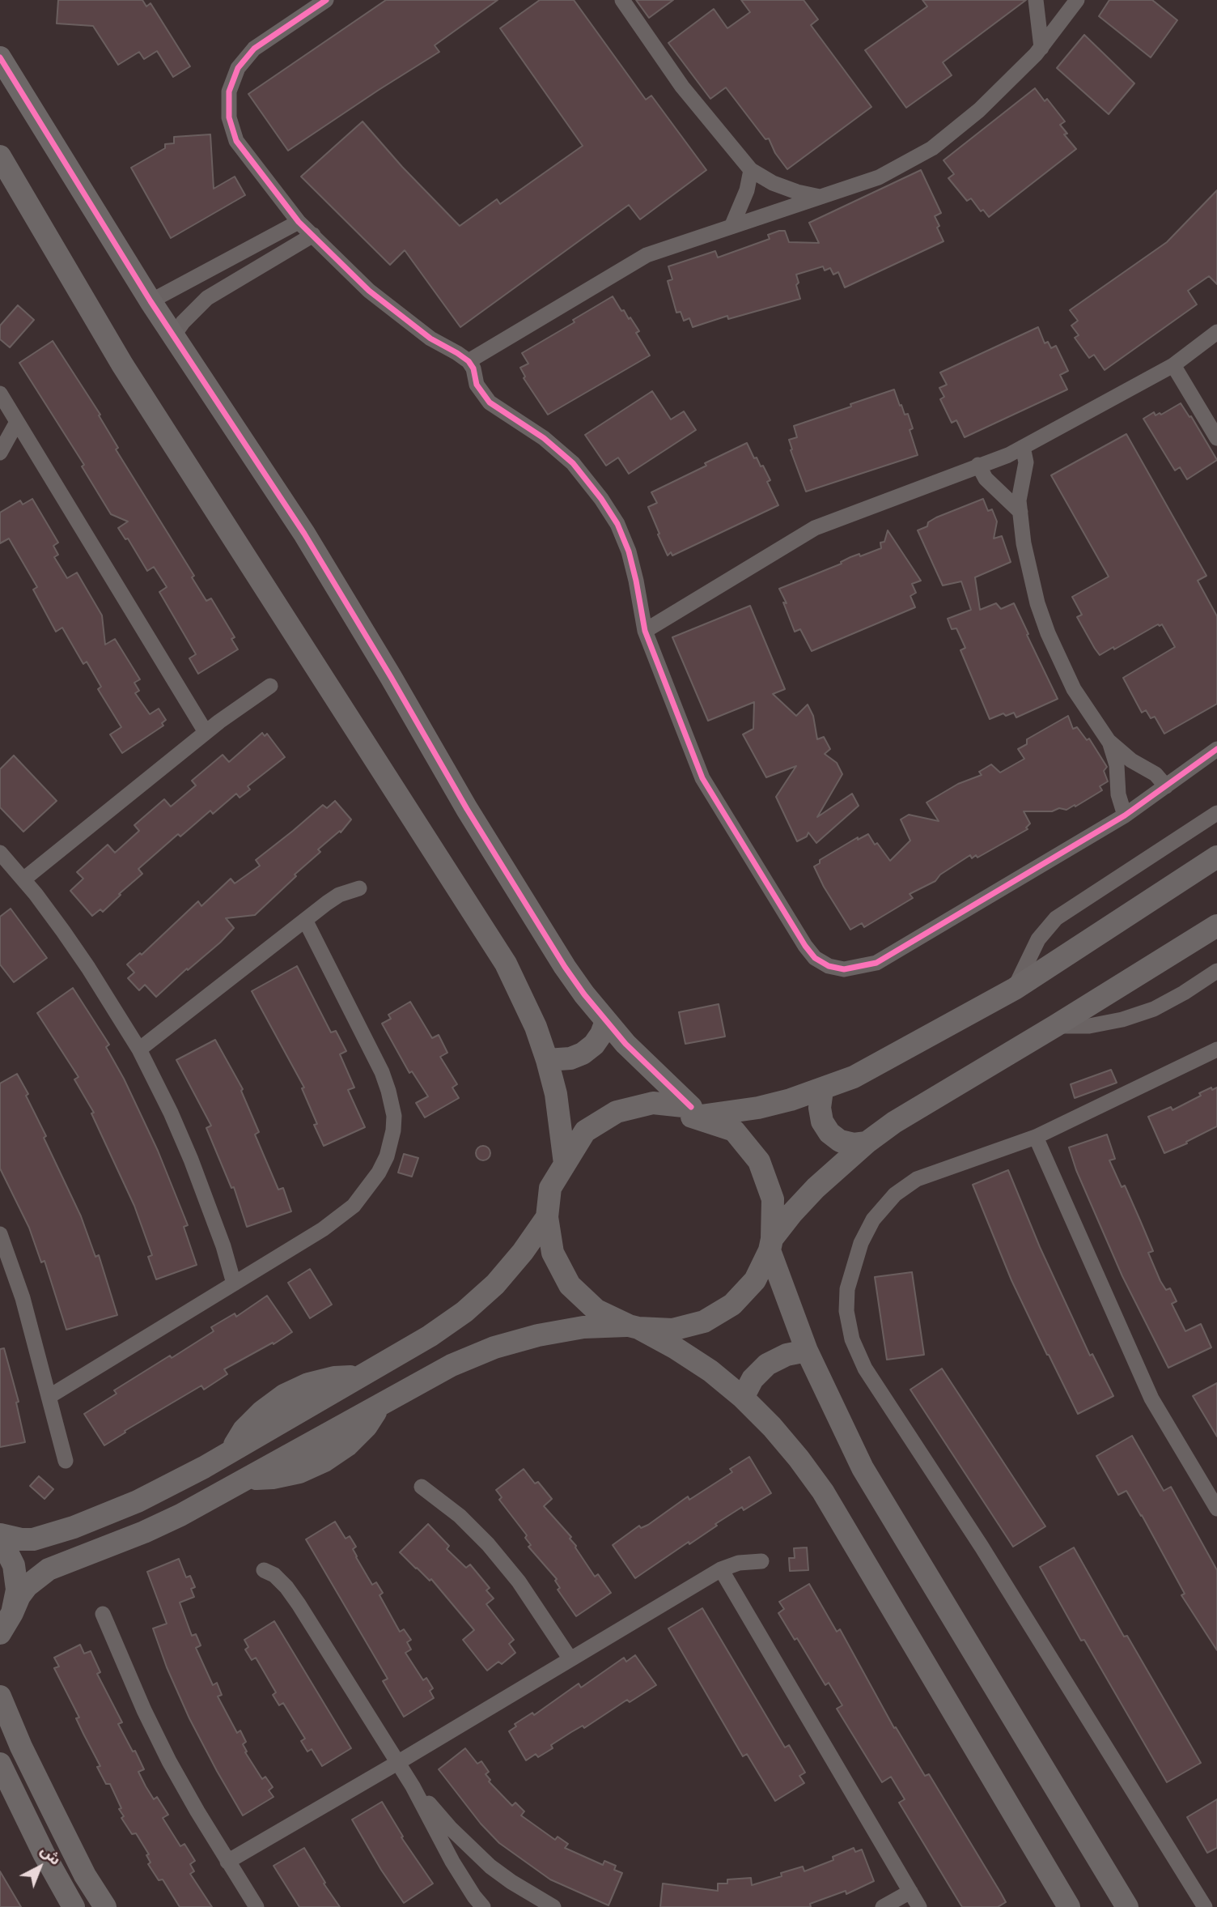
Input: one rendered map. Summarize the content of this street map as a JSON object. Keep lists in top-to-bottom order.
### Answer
{
  "north": "top right"
}
